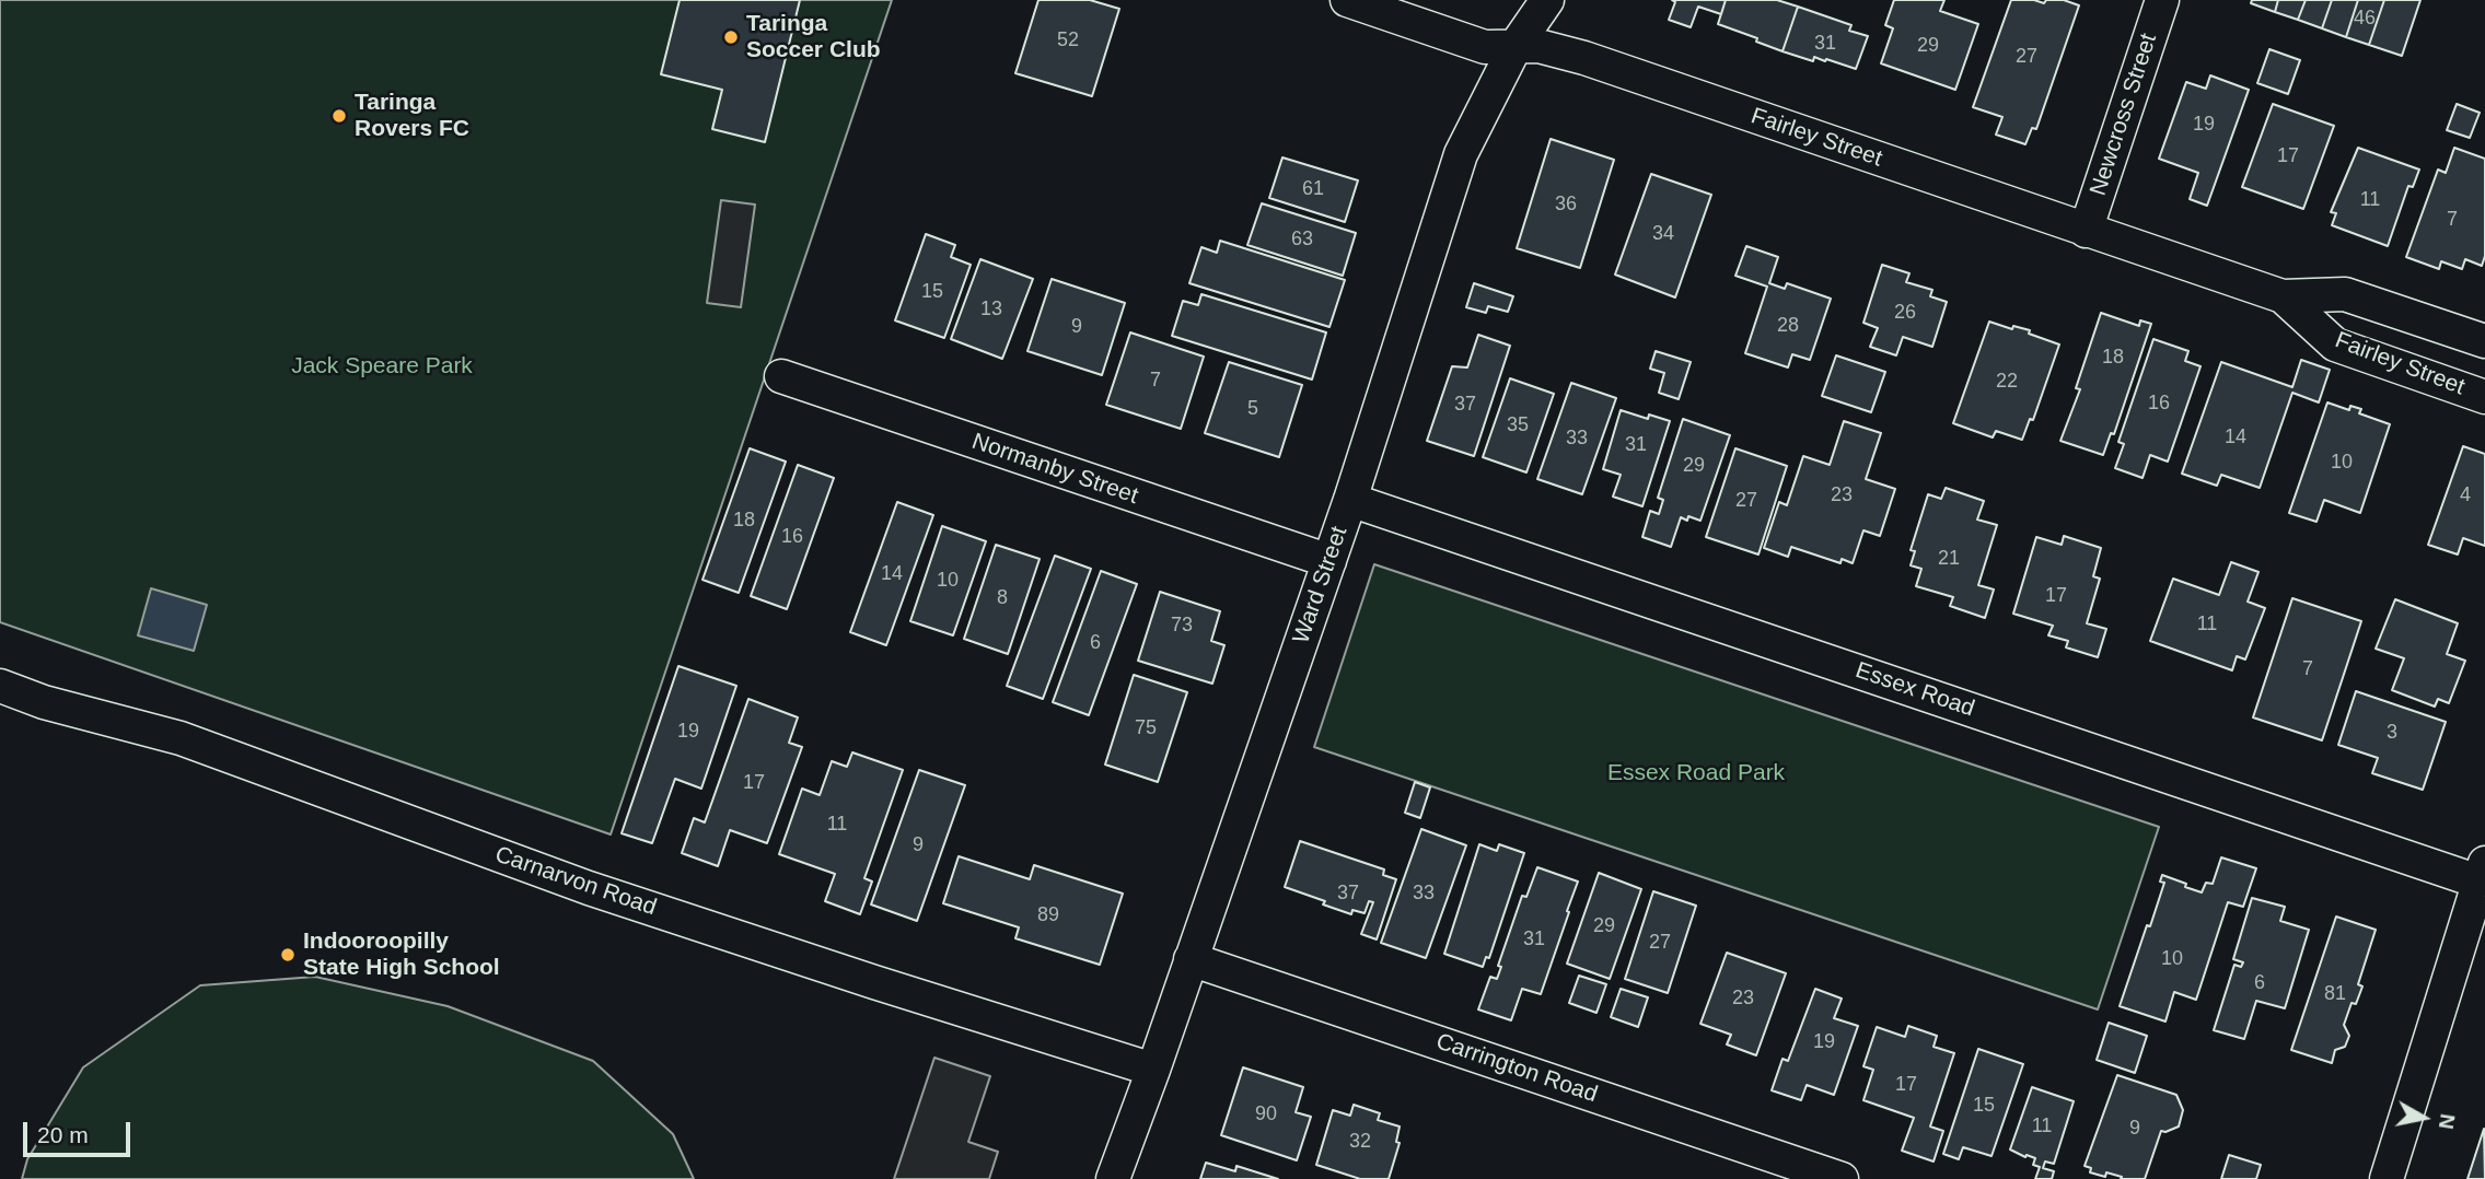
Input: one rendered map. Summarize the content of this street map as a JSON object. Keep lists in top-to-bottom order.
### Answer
{
  "streets": {
    "street": [
      "Newcross Street",
      "Fairley Street",
      "Normanby Street",
      "Ward Street",
      "Essex Road",
      "Carnarvon Road",
      "Carrington Road"
    ]
  },
  "crossings": [
    ["Newcross Street", "Fairley Street"],
    ["Fairley Street", "Ward Street"],
    ["Normanby Street", "Ward Street"],
    ["Ward Street", "Essex Road"],
    ["Ward Street", "Carnarvon Road"],
    ["Ward Street", "Carrington Road"]
  ],
  "parks": ["Jack Speare Park", "Essex Road Park"],
  "places": ["Taringa Soccer Club", "Taringa Rovers FC", "Indooroopilly State High School"],
  "house_numbers": [
    "46",
    "52",
    "31",
    "29",
    "27",
    "19",
    "17",
    "61",
    "11",
    "36",
    "7",
    "34",
    "63",
    "15",
    "13",
    "26",
    "28",
    "9",
    "18",
    "7",
    "22",
    "16",
    "37",
    "5",
    "35",
    "14",
    "33",
    "31",
    "10",
    "29",
    "23",
    "4",
    "27",
    "18",
    "16",
    "21",
    "14",
    "10",
    "17",
    "8",
    "11",
    "73",
    "6",
    "7",
    "75",
    "19",
    "3",
    "17",
    "11",
    "9",
    "37",
    "33",
    "89",
    "29",
    "31",
    "27",
    "10",
    "6",
    "81",
    "23",
    "19",
    "17",
    "15",
    "90",
    "11",
    "9",
    "32"
  ],
  "scale_bar": "20 m",
  "north": "right"
}
